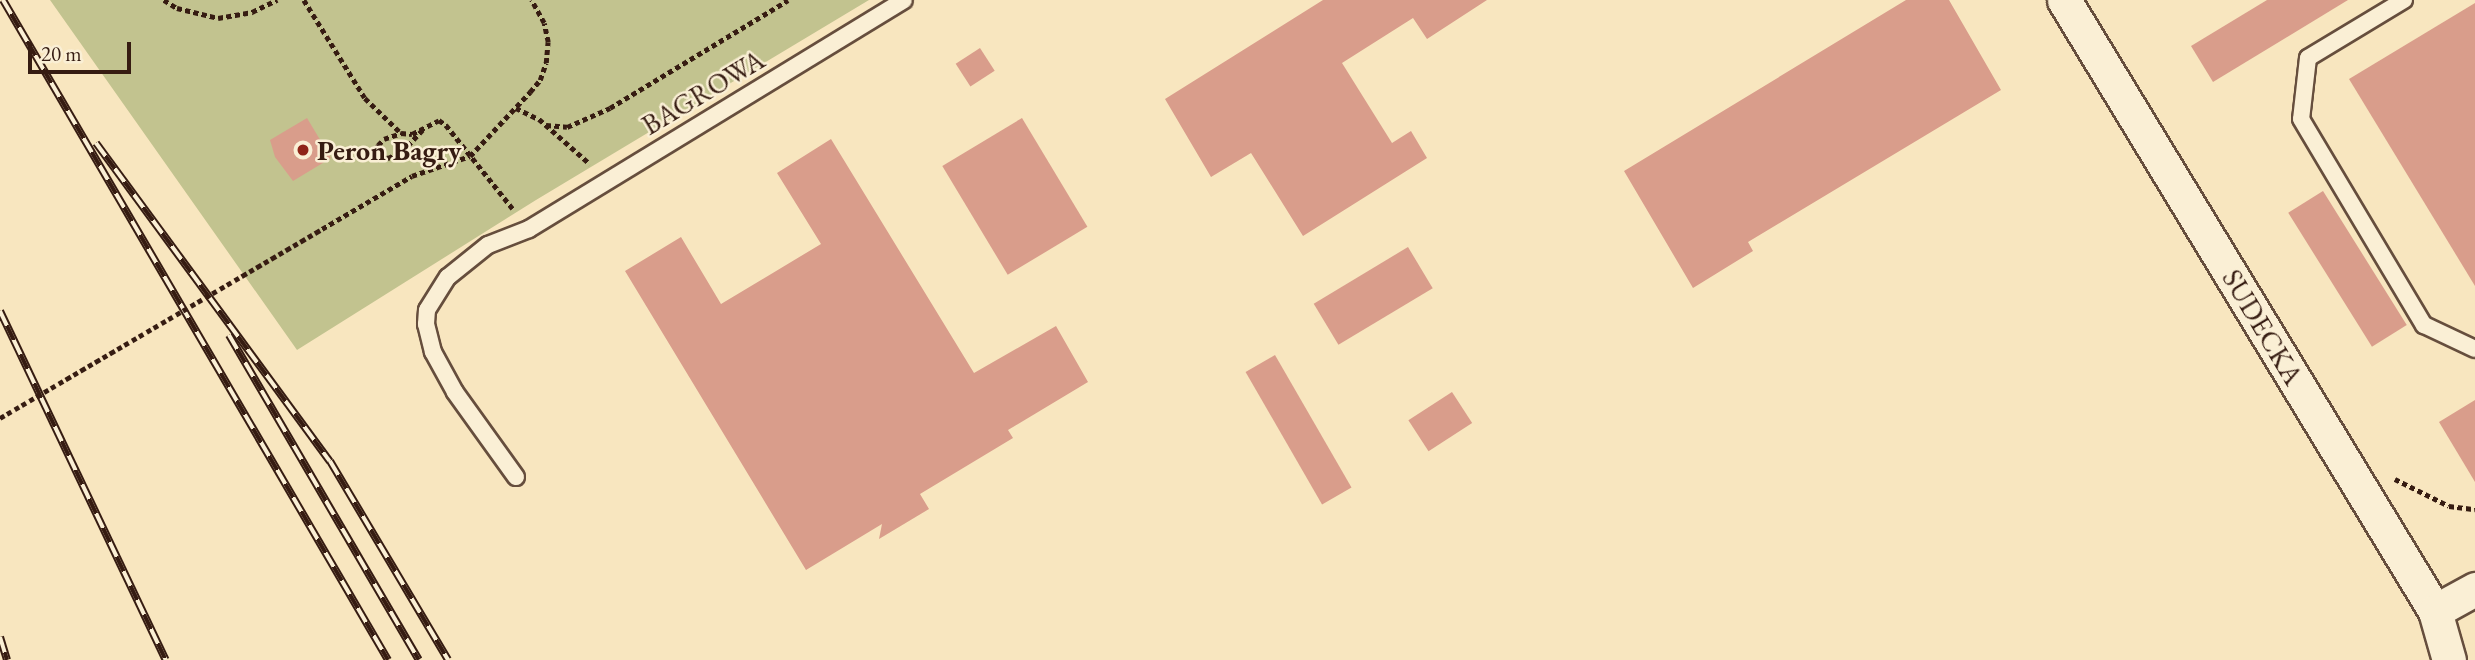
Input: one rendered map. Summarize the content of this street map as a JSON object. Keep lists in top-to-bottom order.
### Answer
{
  "streets": {
    "street": ["SUDECKA"],
    "lane": ["BAGROWA"]
  },
  "places": ["Peron Bagry"],
  "scale_bar": "20 m"
}
